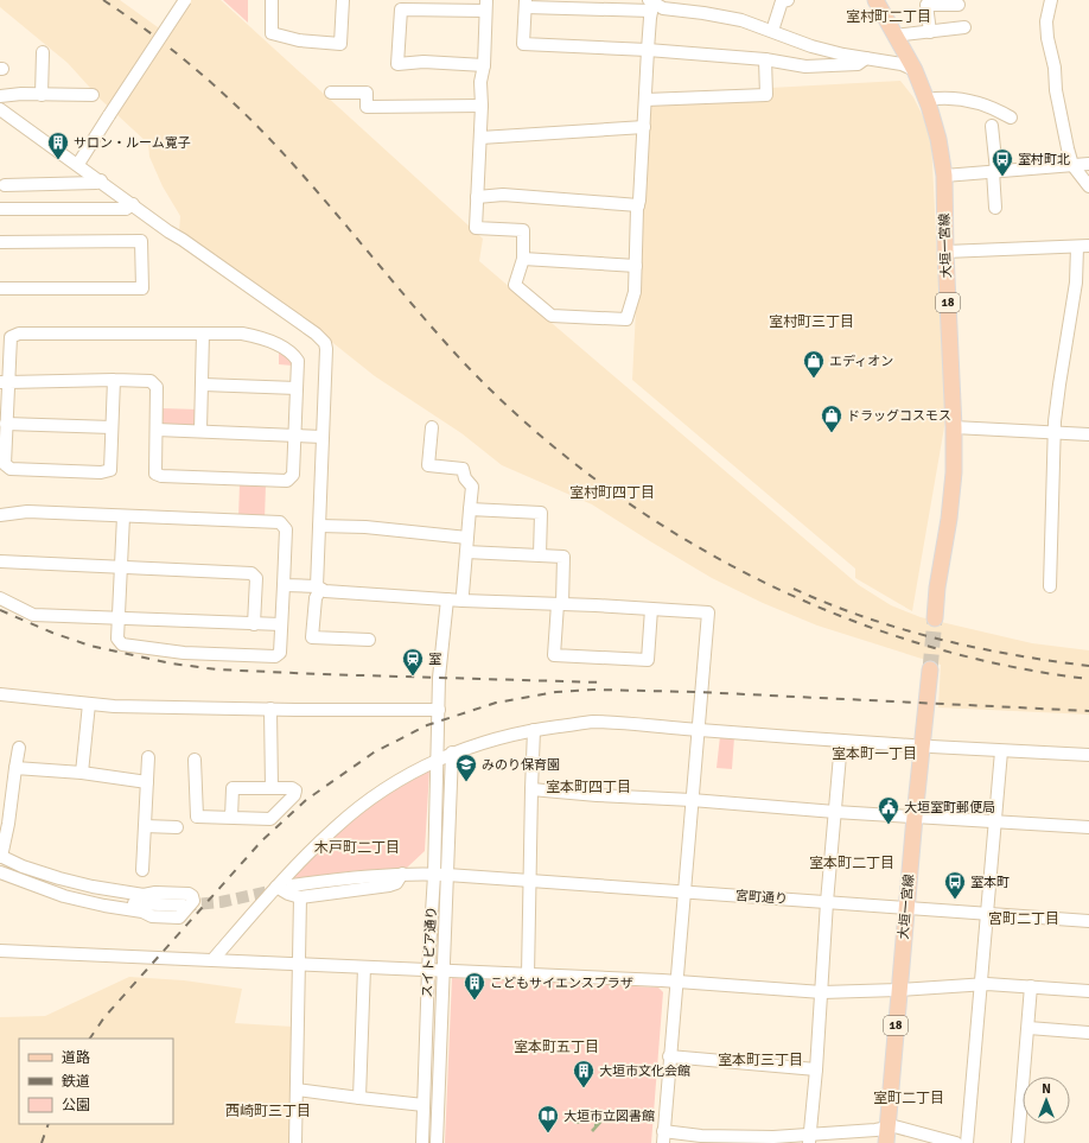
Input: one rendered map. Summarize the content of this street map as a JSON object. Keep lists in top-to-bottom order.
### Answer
{
  "streets": {
    "main road": ["大垣一宮線", "18"],
    "street": ["宮町通り", "スイトピア通り"]
  },
  "crossings": [
    ["大垣一宮線", "宮町通り"],
    ["宮町通り", "スイトピア通り"]
  ],
  "districts": [
    "室村町二丁目",
    "室村町三丁目",
    "室村町四丁目",
    "室本町一丁目",
    "室本町四丁目",
    "木戸町二丁目",
    "室本町二丁目",
    "宮町二丁目",
    "室本町五丁目",
    "室本町三丁目",
    "室町二丁目",
    "西崎町三丁目"
  ],
  "places": {
    "building": ["サロン・ルーム寛子", "こどもサイエンスプラザ", "大垣市文化会館"],
    "bus stop": ["室村町北", "室本町"],
    "shop": ["エディオン", "ドラッグコスモス"],
    "station": ["室"],
    "school or university": ["みのり保育園"],
    "public building": ["大垣室町郵便局"],
    "library": ["大垣市立図書館"]
  },
  "legend": ["道路", "鉄道", "公園"],
  "north": "top"
}
